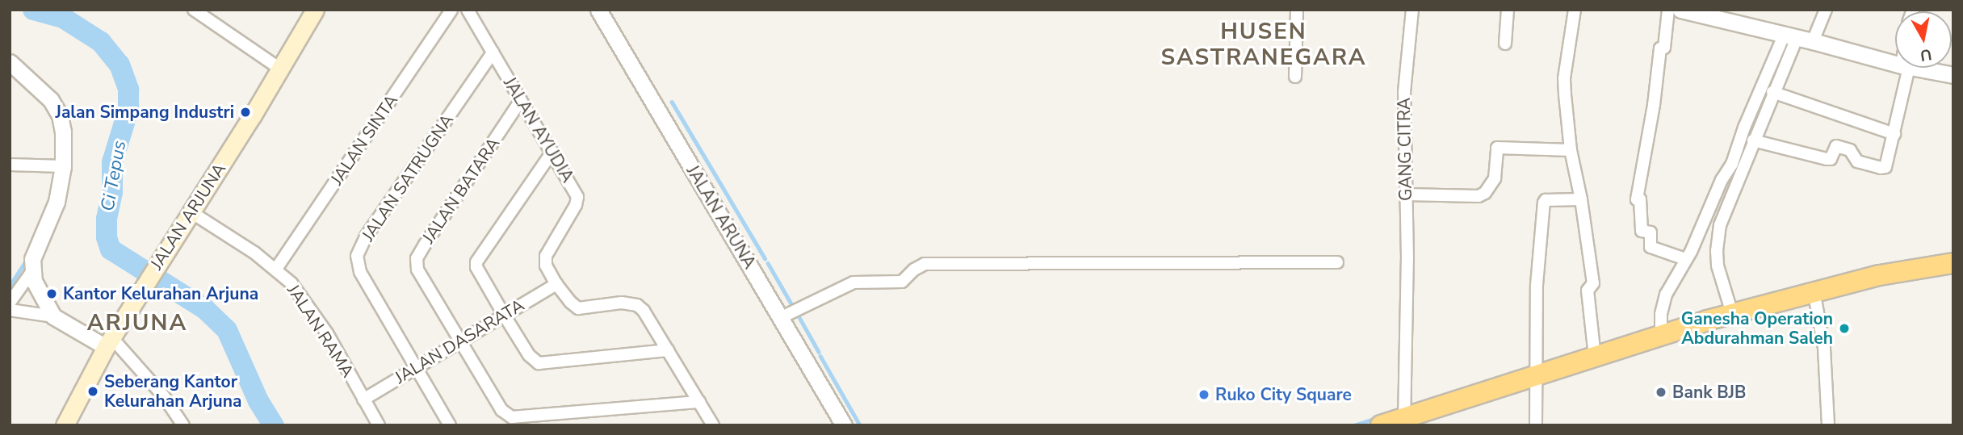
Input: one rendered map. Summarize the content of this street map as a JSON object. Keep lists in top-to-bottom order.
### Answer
{
  "streets": {
    "main road": ["JALAN ARJUNA"],
    "street": [
      "JALAN AYUDIA",
      "JALAN SINTA",
      "GANG CITRA",
      "JALAN SATRUGNA",
      "JALAN BATARA",
      "JALAN ARUNA",
      "JALAN RAMA",
      "JALAN DASARATA"
    ]
  },
  "crossings": [
    ["JALAN AYUDIA", "JALAN SATRUGNA"],
    ["JALAN AYUDIA", "JALAN BATARA"],
    ["JALAN AYUDIA", "JALAN DASARATA"],
    ["JALAN SINTA", "JALAN RAMA"],
    ["JALAN SATRUGNA", "JALAN DASARATA"],
    ["JALAN BATARA", "JALAN DASARATA"],
    ["JALAN ARJUNA", "JALAN RAMA"],
    ["JALAN RAMA", "JALAN DASARATA"]
  ],
  "districts": ["HUSEN SASTRANEGARA", "ARJUNA"],
  "water": ["Ci Tepus"],
  "places": [
    "Jalan Simpang Industri",
    "Kantor Kelurahan Arjuna",
    "Ganesha Operation Abdurahman Saleh",
    "Seberang Kantor Kelurahan Arjuna",
    "Bank BJB",
    "Ruko City Square"
  ],
  "north": "bottom"
}
